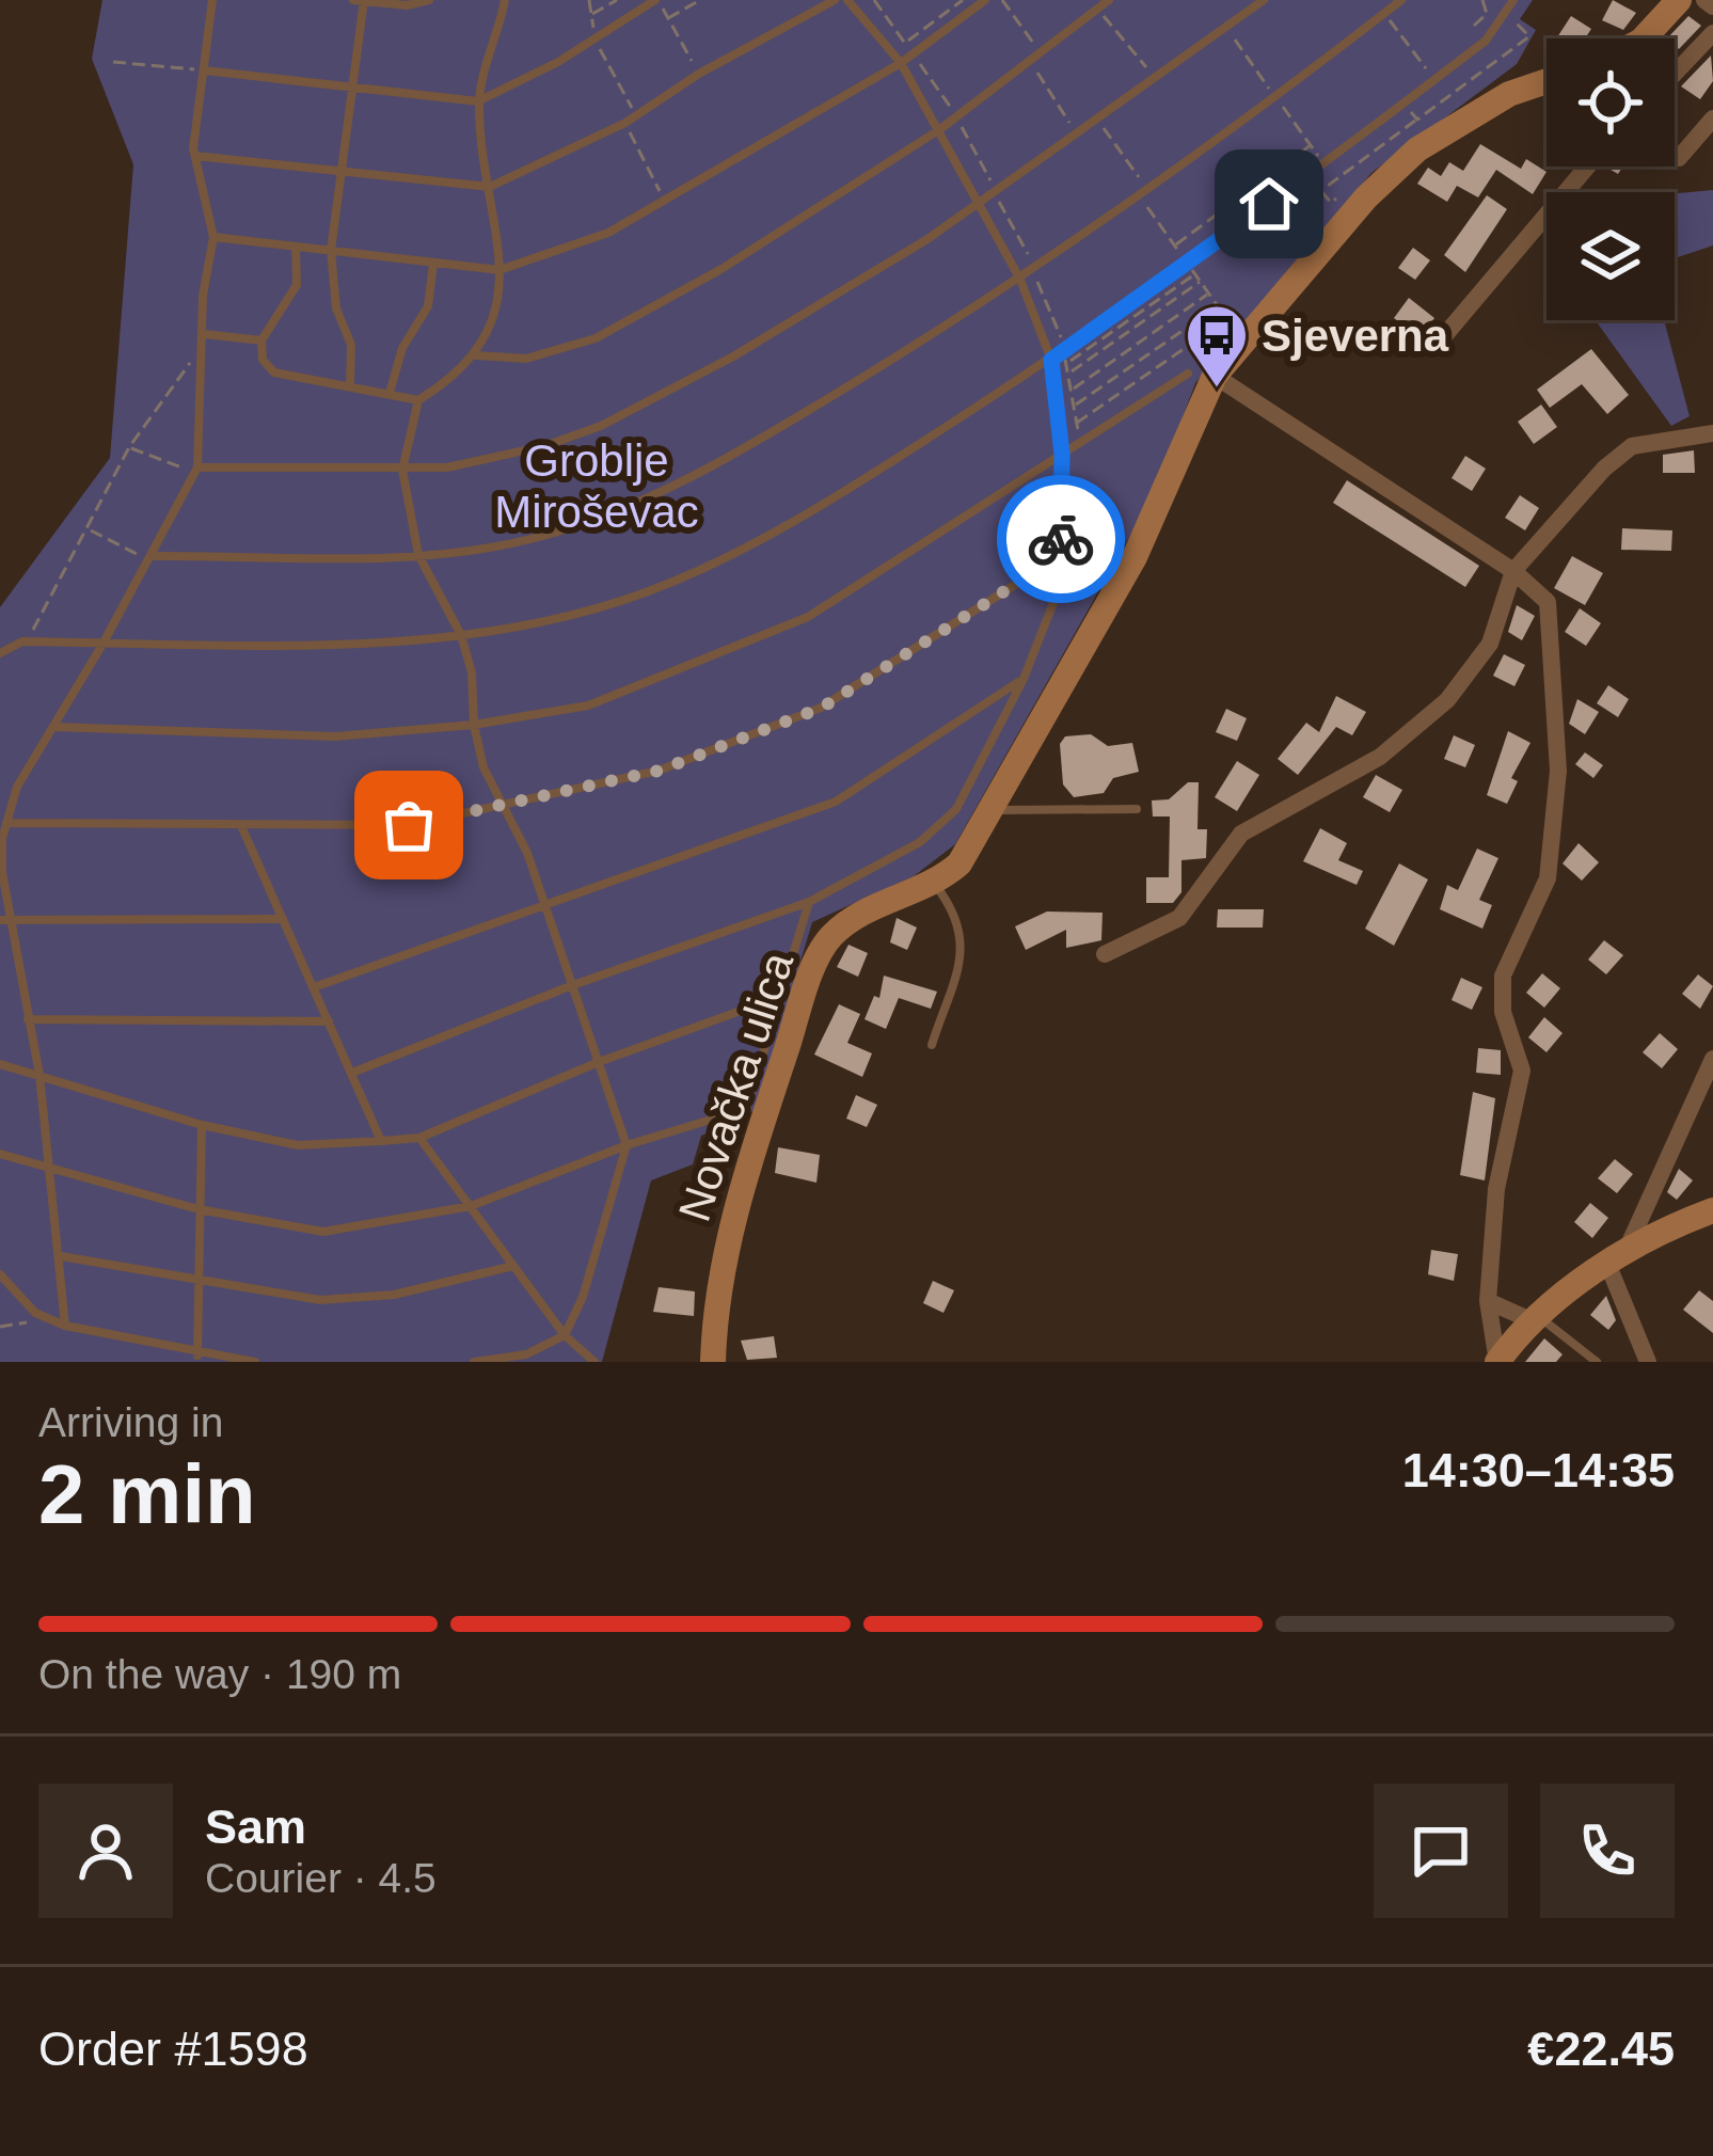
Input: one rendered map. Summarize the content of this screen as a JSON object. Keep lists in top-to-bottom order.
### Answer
{
  "streets": {
    "street": ["Novačka ulica"]
  },
  "parks": ["Groblje Miroševac"],
  "places": {
    "bus stop": ["Sjeverna"]
  },
  "page": {
    "heading": ["2 min", "Arriving in", "14:30–14:35"],
    "panel": [
      "Sam",
      "Courier · 4.5",
      "Order #1598",
      "€22.45"
    ],
    "bar": "On the way · 190 m"
  }
}
